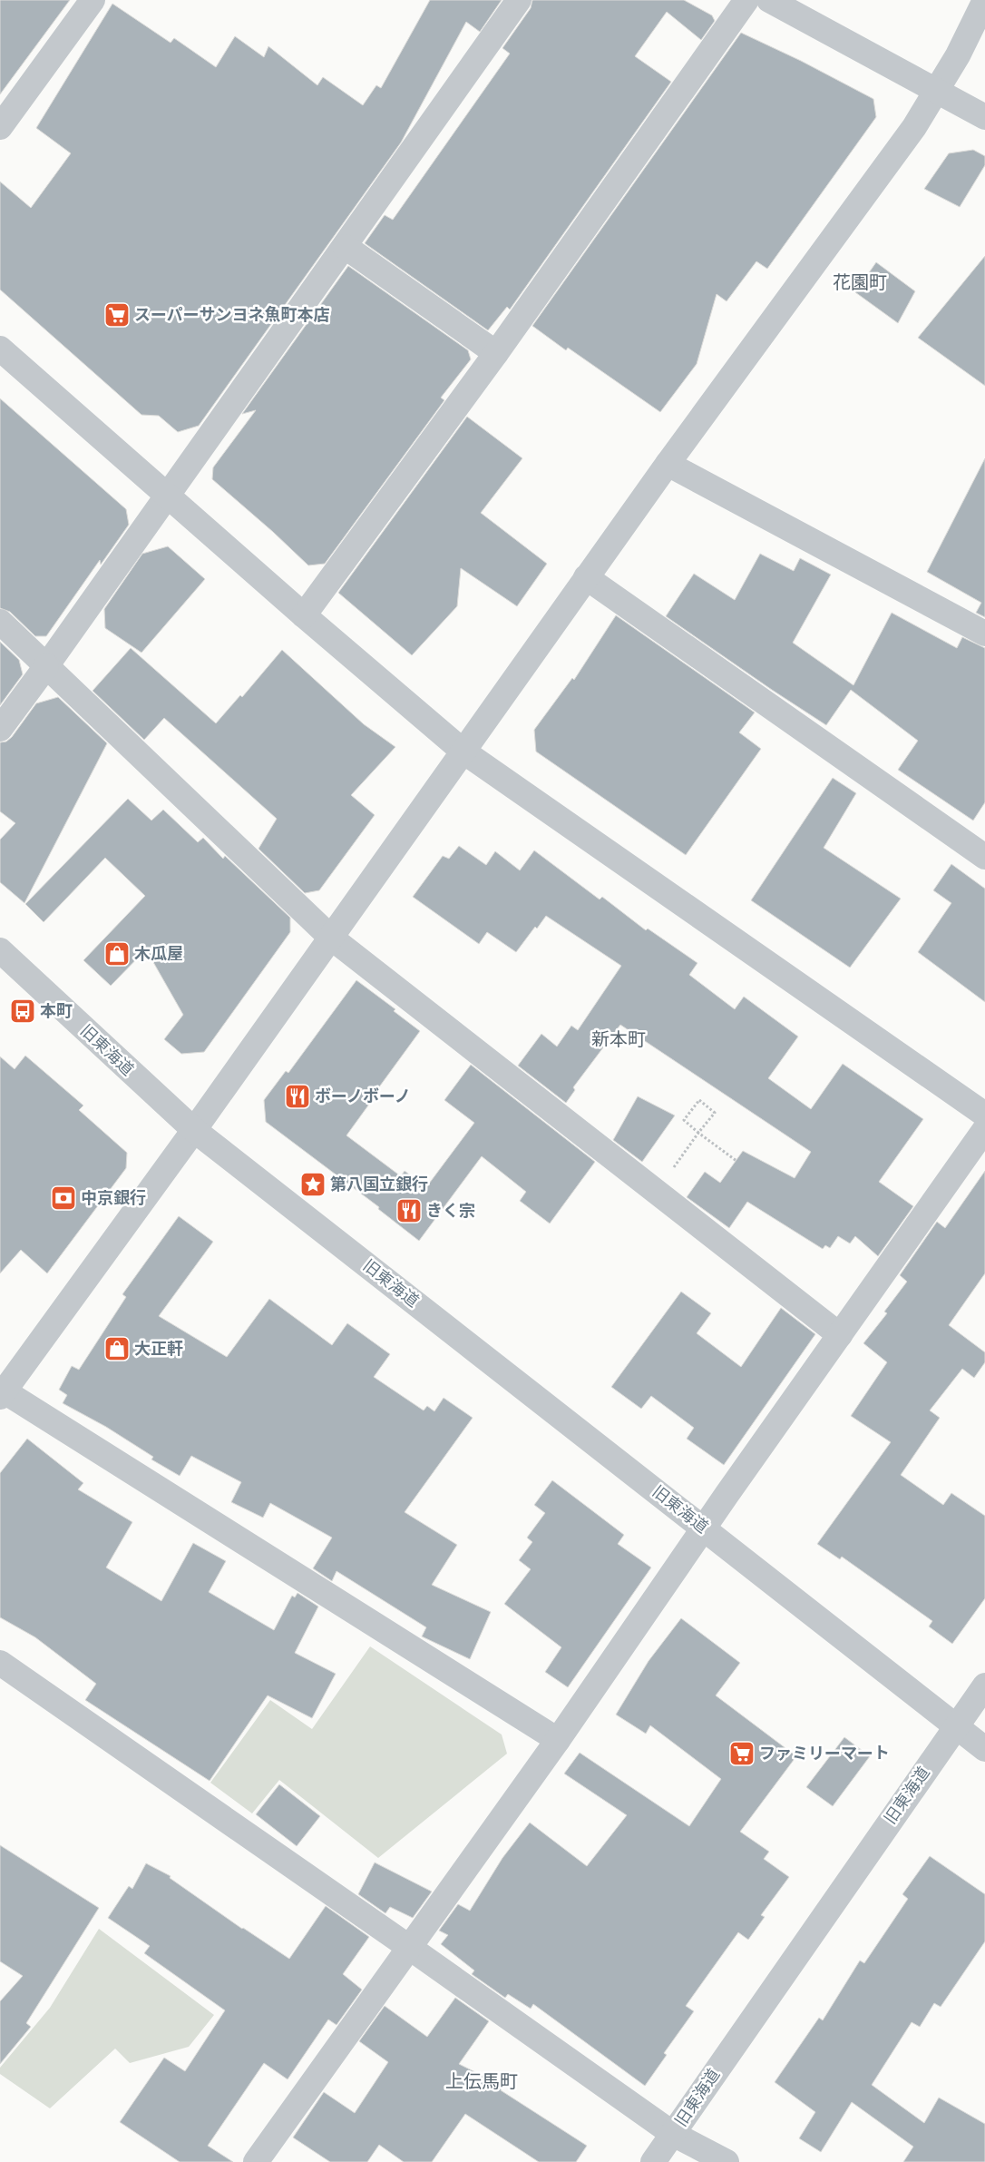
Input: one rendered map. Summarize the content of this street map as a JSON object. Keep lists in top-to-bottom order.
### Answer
{
  "streets": {
    "street": ["旧東海道"]
  },
  "districts": ["花園町", "新本町", "上伝馬町"],
  "places": {
    "supermarket": ["スーパーサンヨネ魚町本店", "ファミリーマート"],
    "shop": ["木瓜屋", "大正軒"],
    "bus stop": ["本町"],
    "restaurant": ["ボーノボーノ", "きく宗"],
    "place": ["第八国立銀行"],
    "bank": ["中京銀行"]
  }
}
